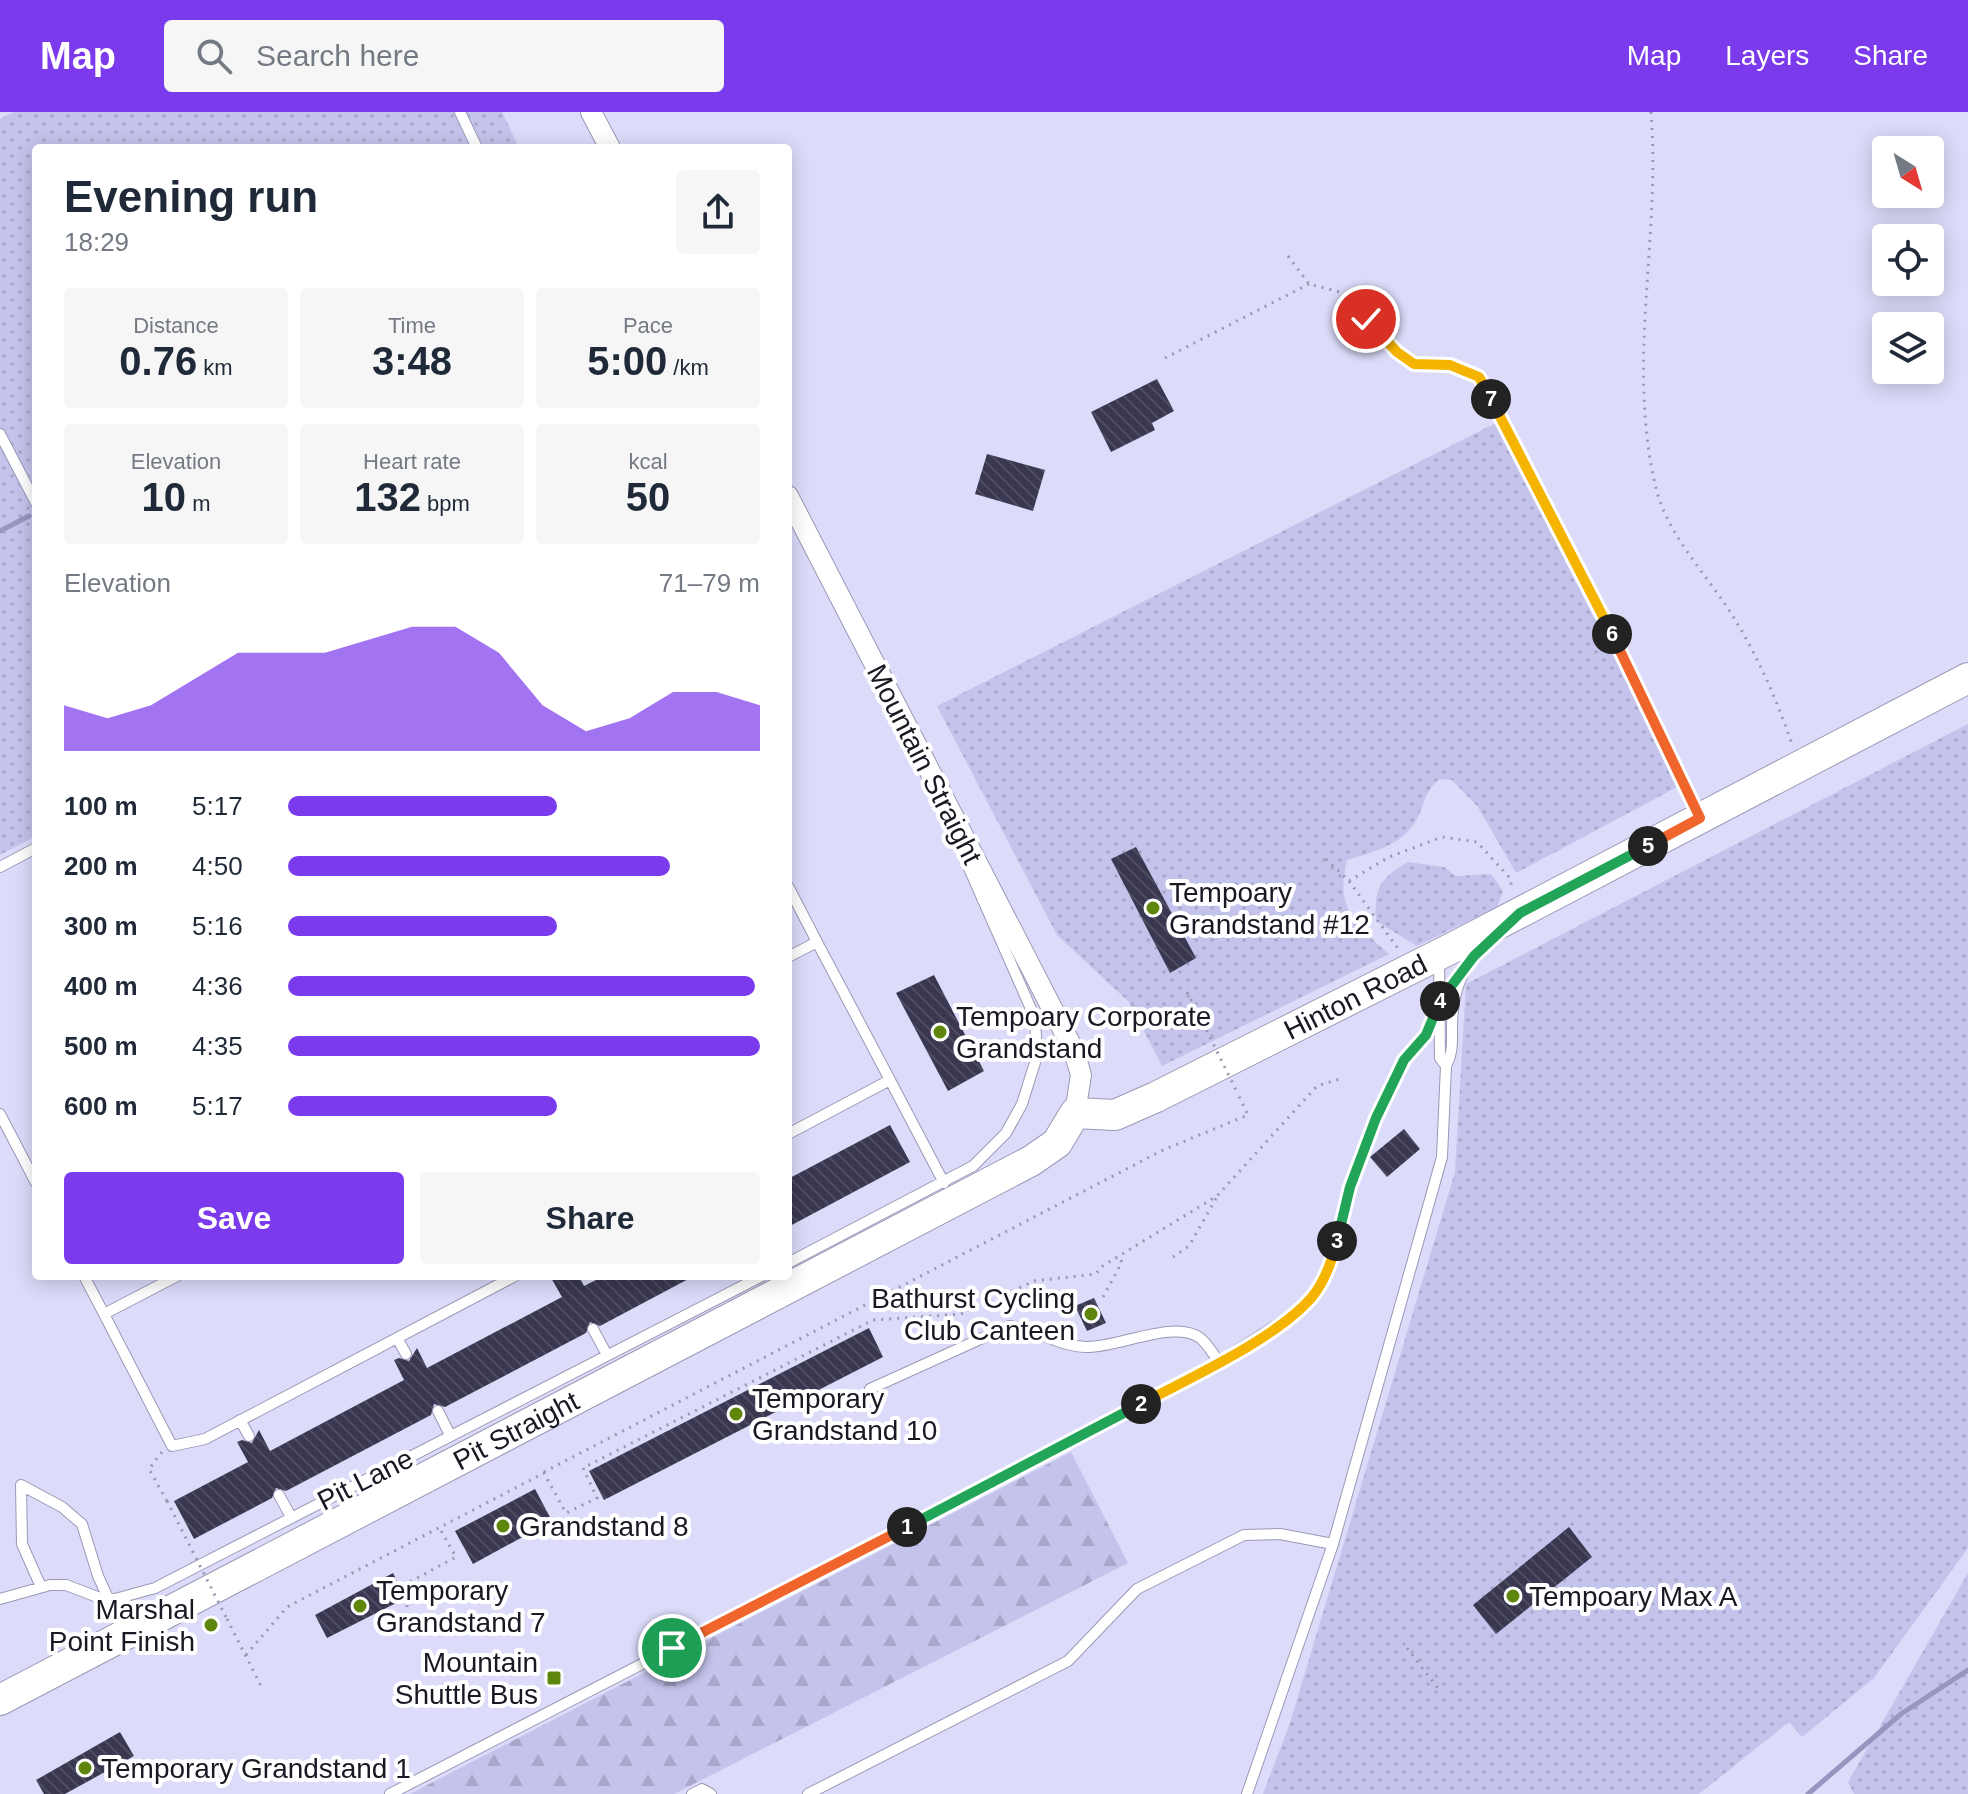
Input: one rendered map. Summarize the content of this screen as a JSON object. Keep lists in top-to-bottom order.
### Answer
{
  "streets": {
    "street": ["Mountain Straight", "Hinton Road", "Pit Straight"],
    "lane": ["Pit Lane"]
  },
  "crossings": [
    ["Mountain Straight", "Hinton Road"],
    ["Mountain Straight", "Pit Straight"],
    ["Hinton Road", "Pit Straight"]
  ],
  "places": {
    "other": [
      "Tempoary Grandstand #12",
      "Tempoary Corporate Grandstand",
      "Bathurst Cycling Club Canteen",
      "Temporary Grandstand 10",
      "Grandstand 8",
      "Tempoary Max A",
      "Temporary Grandstand 7",
      "Marshal Point Finish",
      "Temporary Grandstand 1"
    ],
    "transit": ["Mountain Shuttle Bus"]
  },
  "north": "bottom right",
  "page": {
    "header": "Map",
    "search": "Search here",
    "nav": ["Map", "Layers", "Share"],
    "heading": ["Evening run", "18:29"],
    "stats": [
      ["Distance", "0.76 km"],
      ["Time", "3:48"],
      ["Pace", "5:00 /km"],
      ["Elevation", "10 m"],
      ["Heart rate", "132 bpm"],
      ["kcal", "50"]
    ],
    "pins": [
      "7",
      "6",
      "5",
      "4",
      "3",
      "2",
      "1"
    ],
    "chart": ["Elevation", "71–79 m"],
    "list": [
      {
        "name": "100 m",
        "note": "5:17"
      },
      {
        "name": "200 m",
        "note": "4:50"
      },
      {
        "name": "300 m",
        "note": "5:16"
      },
      {
        "name": "400 m",
        "note": "4:36"
      },
      {
        "name": "500 m",
        "note": "4:35"
      },
      {
        "name": "600 m",
        "note": "5:17"
      }
    ],
    "buttons": ["Save", "Share"]
  }
}
